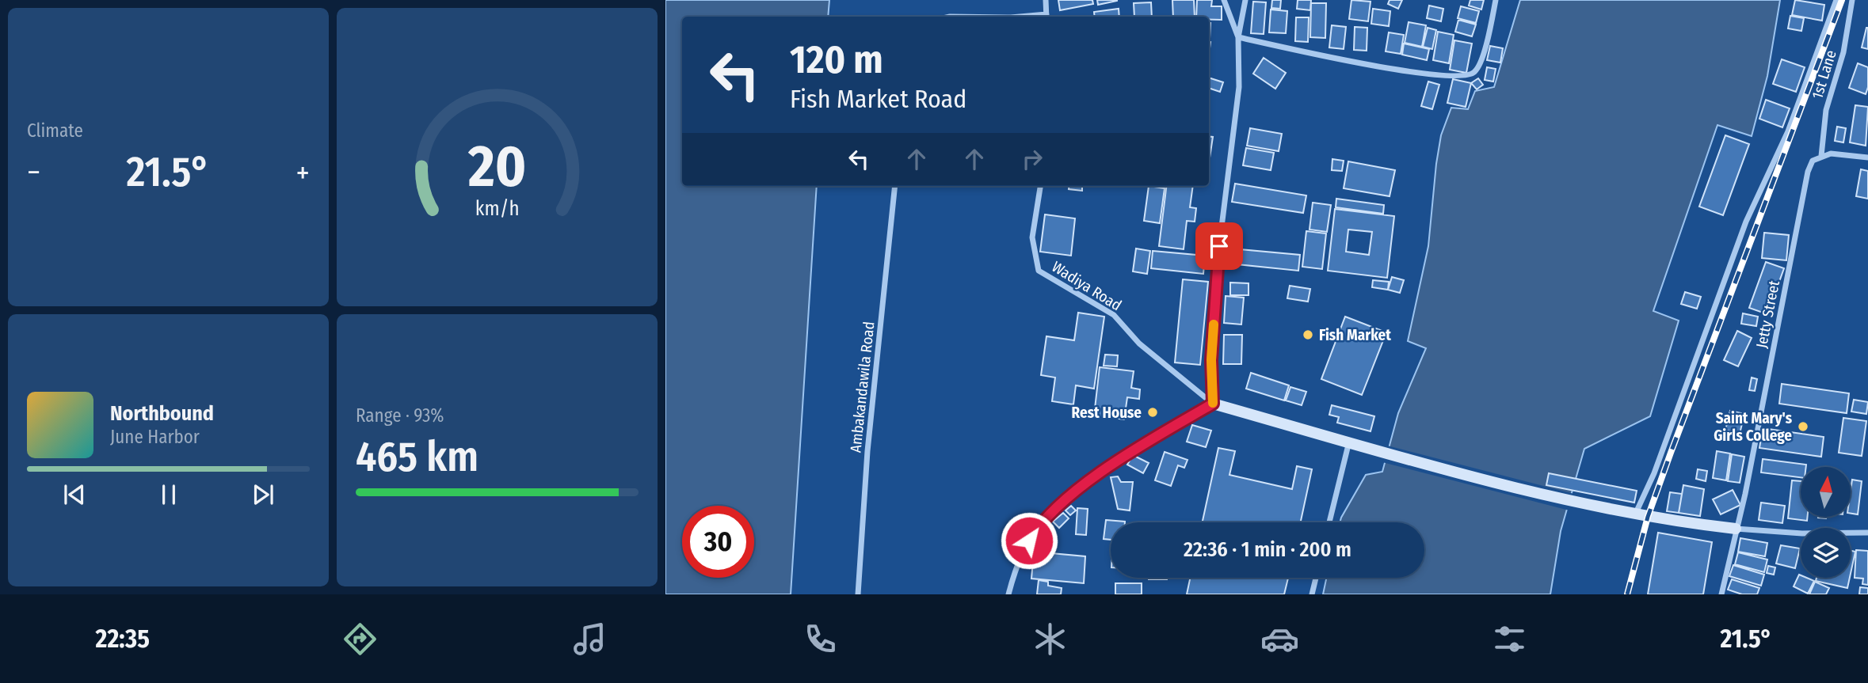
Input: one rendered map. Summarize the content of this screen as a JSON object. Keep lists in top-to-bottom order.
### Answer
{
  "streets": {
    "street": [
      "1st Lane",
      "Wadiya Road",
      "Jetty Street",
      "Ambakandawila Road"
    ]
  },
  "crossings": [
    ["1st Lane", "Jetty Street"]
  ],
  "places": ["Fish Market", "Rest House", "Saint Mary's Girls College"],
  "north": "top",
  "page": {
    "tile": [
      "Climate",
      ["Range · 93%", "465 km"]
    ],
    "turn": ["120 m", "Fish Market Road"],
    "heat": ["−", "21.5°", "+"],
    "song": ["Northbound", "June Harbor"],
    "limit": "30",
    "trip": "22:36 · 1 min · 200 m",
    "tabs": ["22:35", "21.5°"],
    "gauge": ["20", "km/h"]
  }
}
